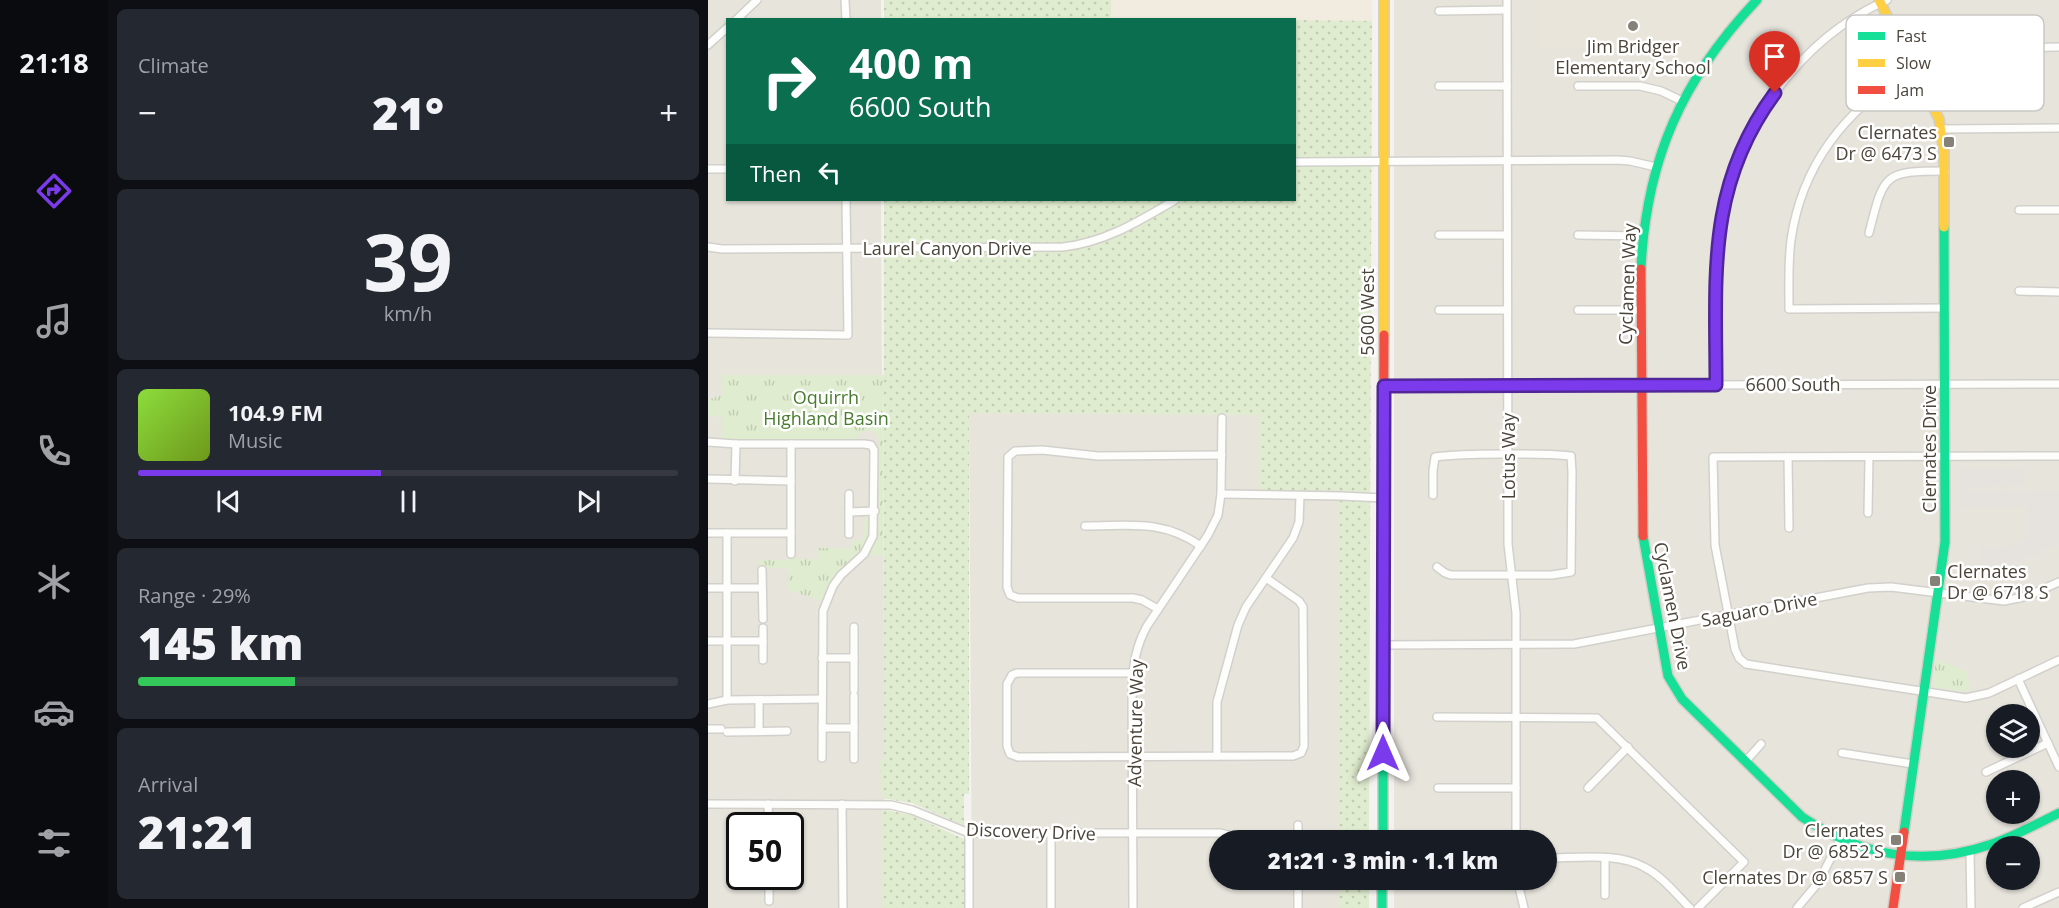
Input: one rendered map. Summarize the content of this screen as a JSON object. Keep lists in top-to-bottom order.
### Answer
{
  "streets": {
    "street": [
      "Laurel Canyon Drive",
      "Cyclamen Way",
      "5600 West",
      "6600 South",
      "Clernates Drive",
      "Lotus Way",
      "Cyclamen Drive",
      "Saguaro Drive",
      "Adventure Way",
      "Discovery Drive"
    ]
  },
  "crossings": [
    ["Cyclamen Way", "6600 South"],
    ["Cyclamen Way", "Cyclamen Drive"],
    ["5600 West", "6600 South"],
    ["5600 West", "Saguaro Drive"],
    ["6600 South", "Clernates Drive"],
    ["6600 South", "Lotus Way"],
    ["6600 South", "Cyclamen Drive"],
    ["Clernates Drive", "Cyclamen Drive"],
    ["Clernates Drive", "Saguaro Drive"],
    ["Lotus Way", "Saguaro Drive"],
    ["Cyclamen Drive", "Saguaro Drive"],
    ["Adventure Way", "Discovery Drive"]
  ],
  "parks": ["Oquirrh Highland Basin"],
  "places": {
    "other": ["Jim Bridger Elementary School"],
    "transit": [
      "Clernates Dr @ 6473 S",
      "Clernates Dr @ 6718 S",
      "Clernates Dr @ 6852 S",
      "Clernates Dr @ 6857 S"
    ]
  },
  "legend": ["Fast", "Slow", "Jam"],
  "page": {
    "tabs": "21:18",
    "tile": [
      "Climate",
      ["39", "km/h"],
      ["Range · 29%", "145 km"],
      ["Arrival", "21:21"]
    ],
    "turn": ["400 m", "6600 South"],
    "heat": ["−", "21°", "+"],
    "then": "Then",
    "song": ["104.9 FM", "Music"],
    "map_buttons": ["+", "−"],
    "limit": "50",
    "trip": "21:21 · 3 min · 1.1 km"
  }
}
